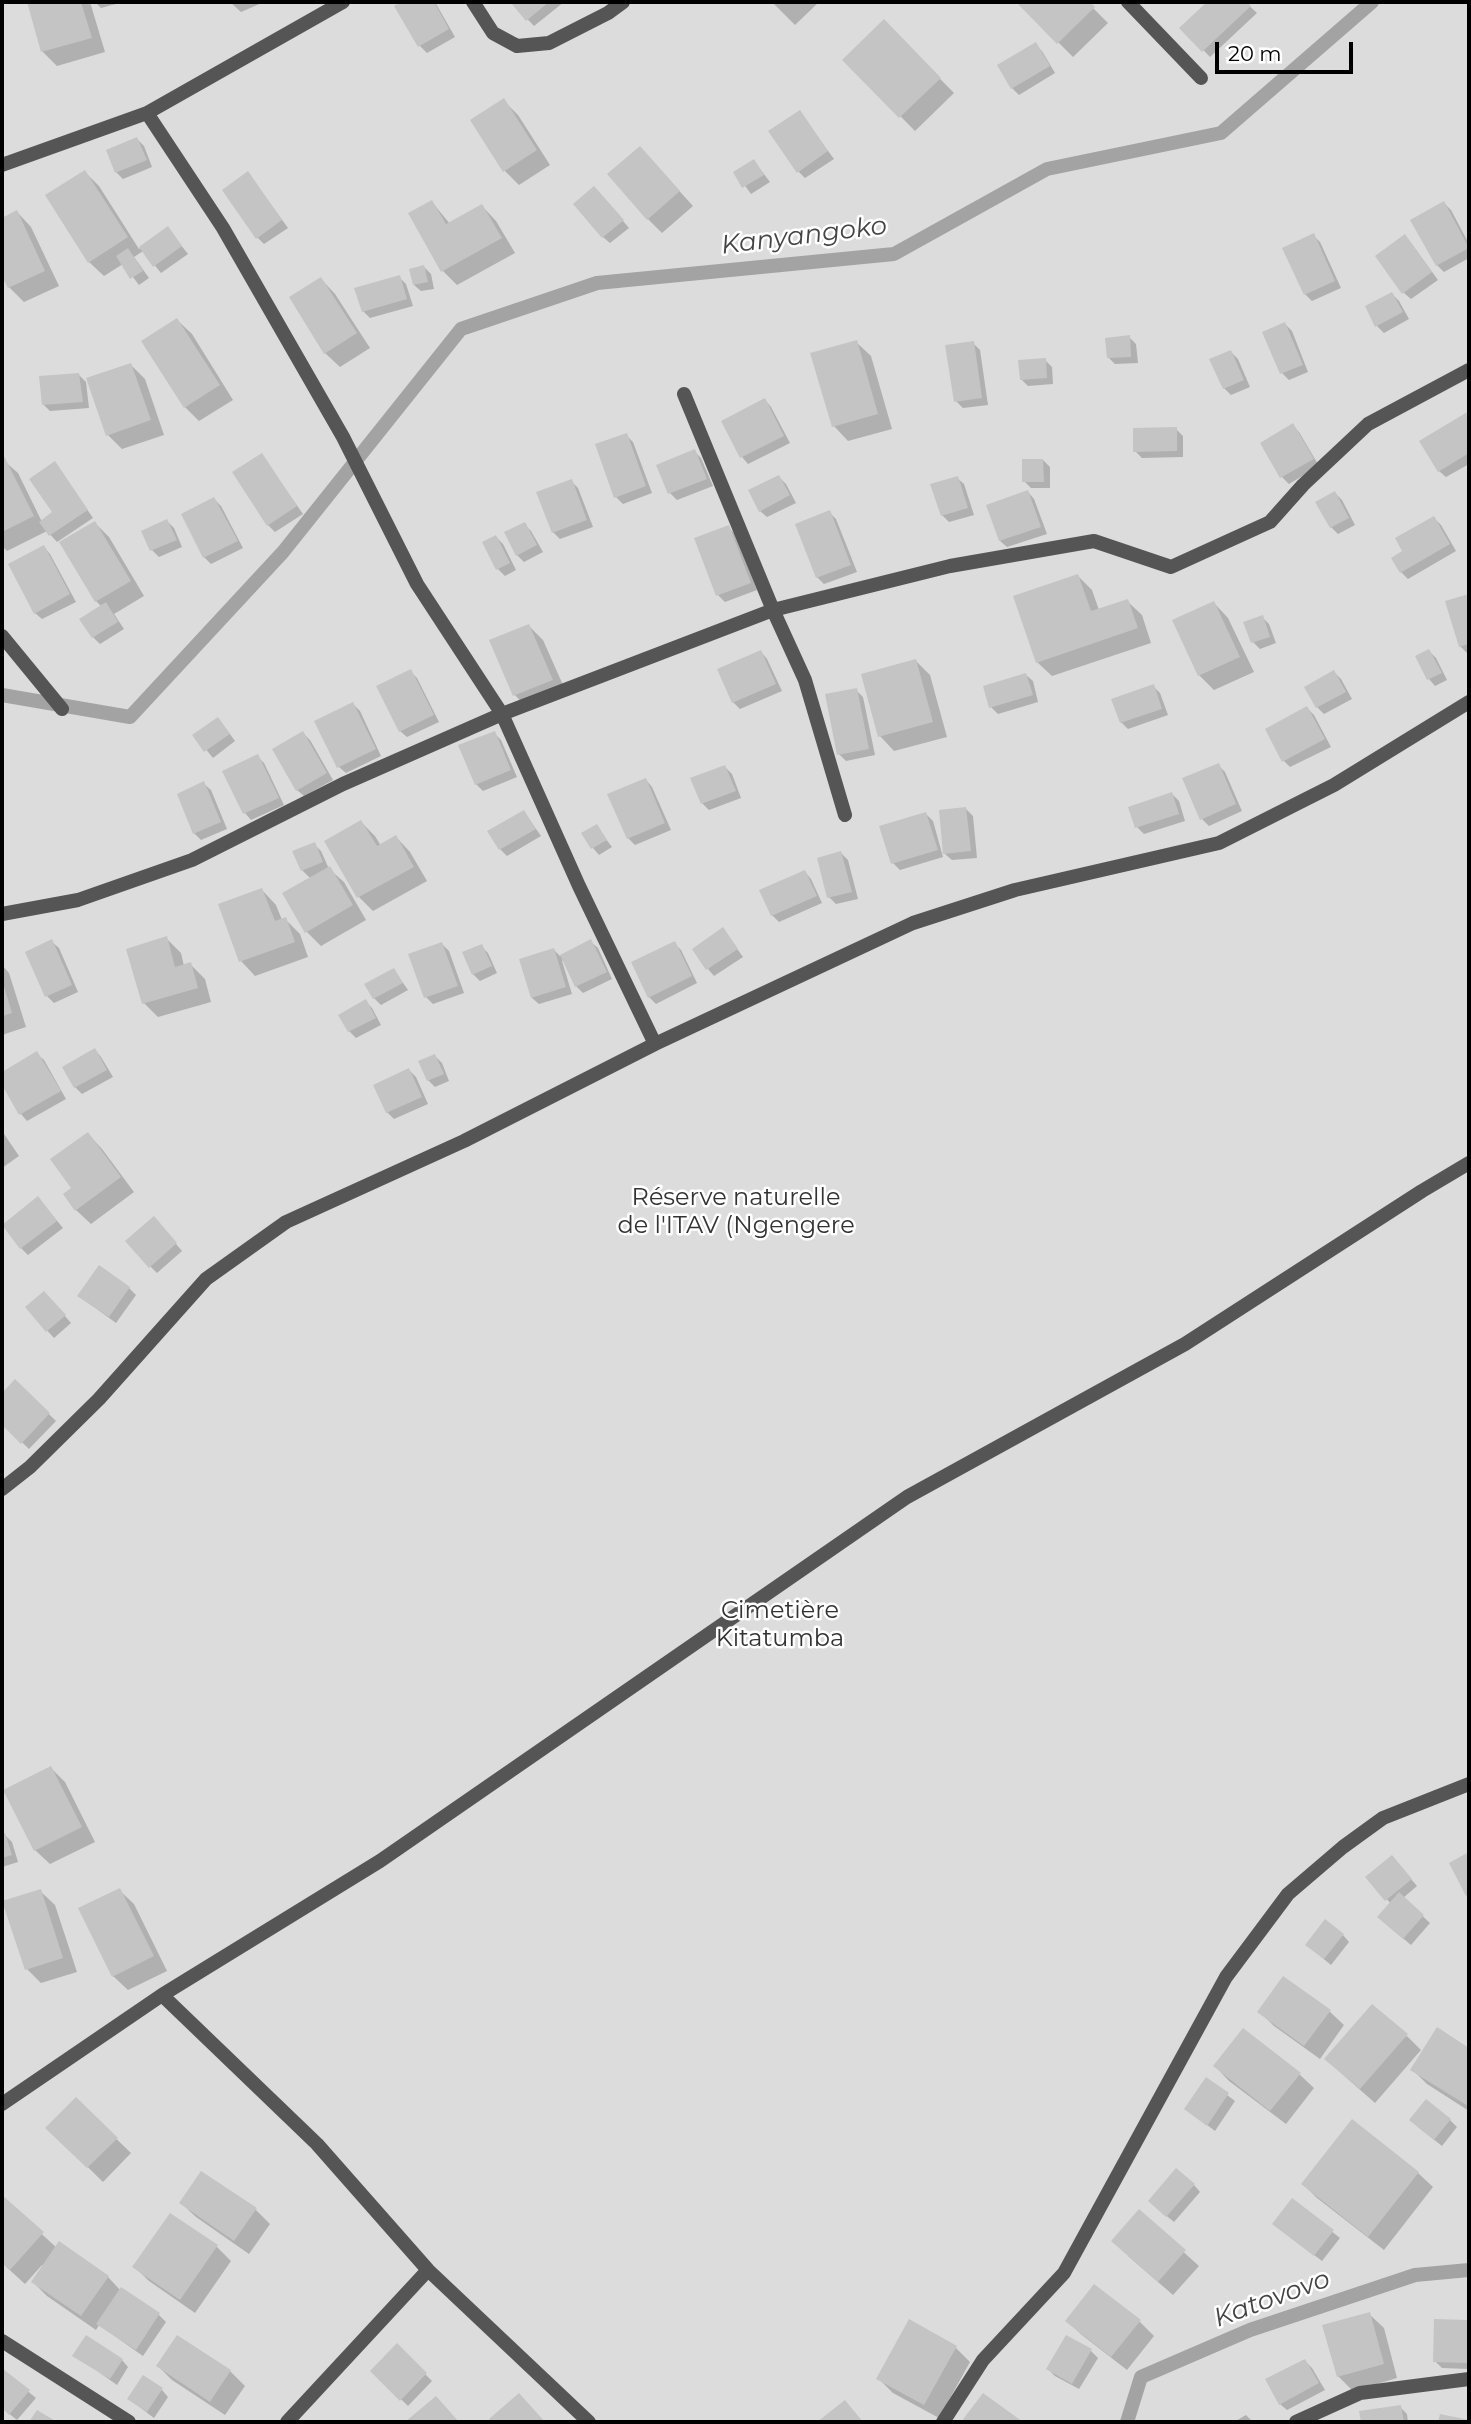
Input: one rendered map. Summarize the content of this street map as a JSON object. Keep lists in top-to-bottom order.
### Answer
{
  "water": ["Kanyangoko", "Katovovo"],
  "parks": ["Réserve naturelle de l'ITAV (Ngengere", "Cimetière Kitatumba"],
  "scale_bar": "20 m"
}
